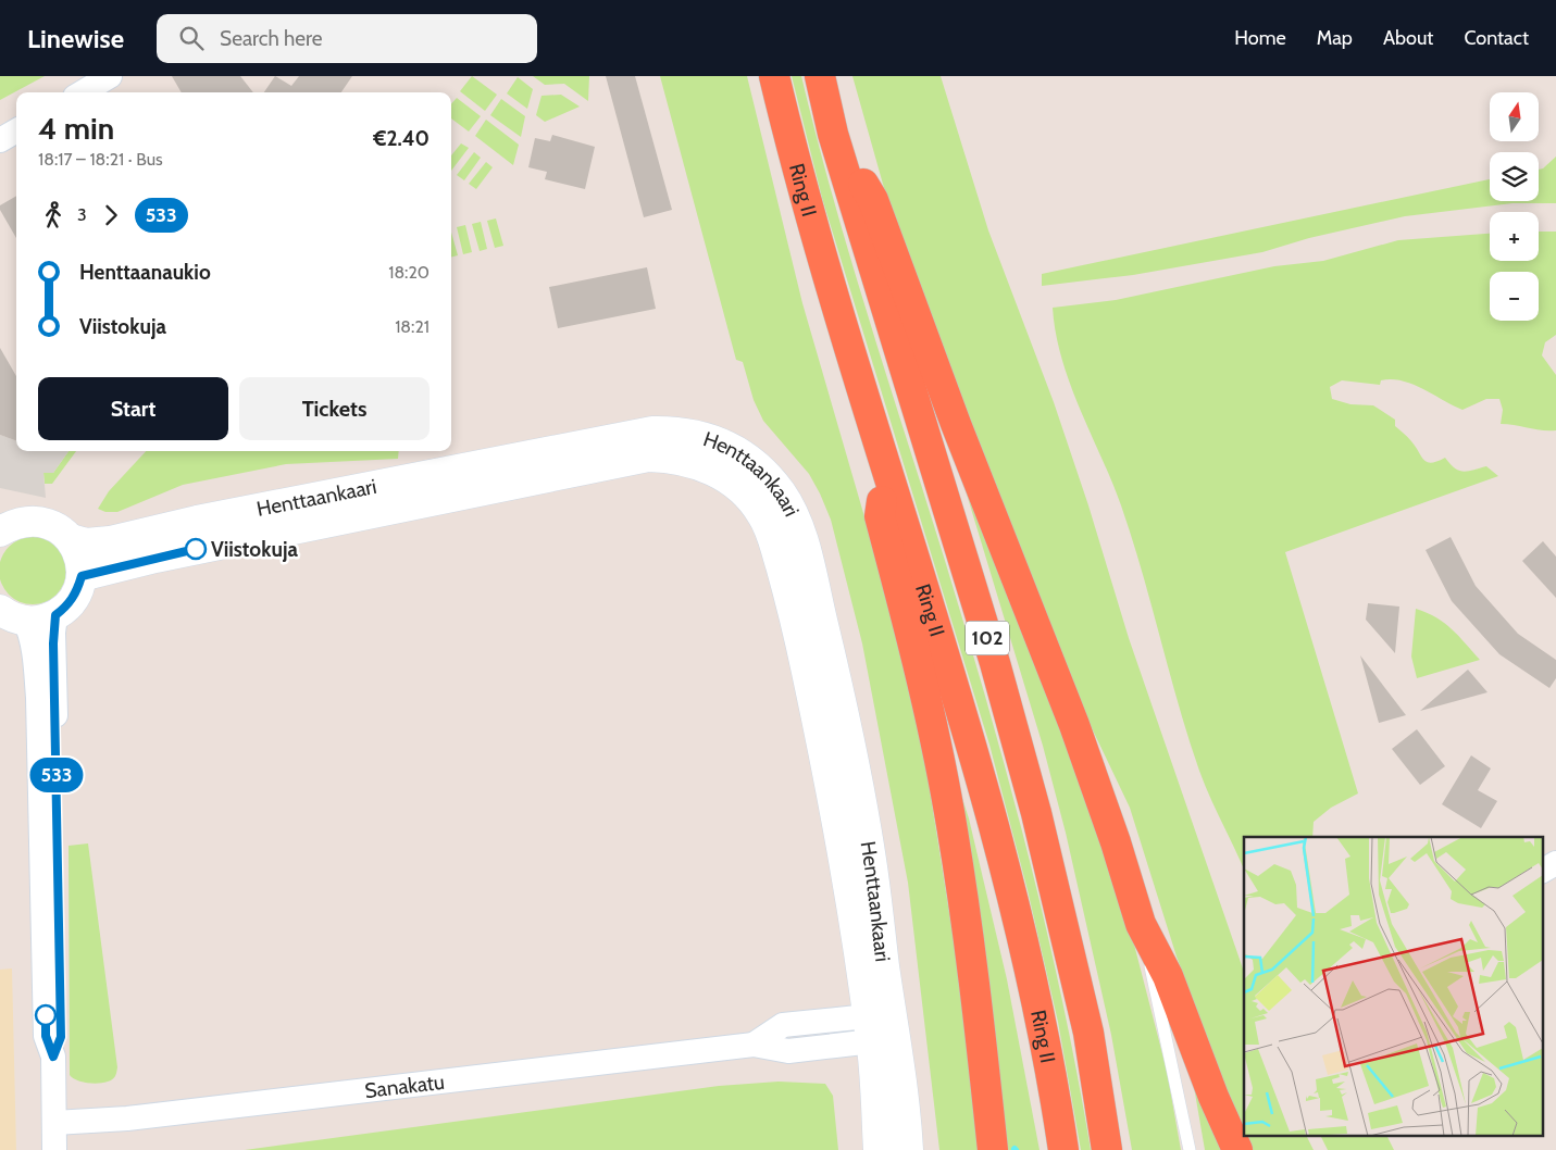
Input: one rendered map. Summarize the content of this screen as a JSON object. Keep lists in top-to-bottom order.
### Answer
{
  "streets": {
    "highway": ["Ring II", "102"],
    "main road": ["Henttaankaari"],
    "street": ["Sanakatu"]
  },
  "crossings": [
    ["Henttaankaari", "Sanakatu"]
  ],
  "places": ["Viistokuja"],
  "lines": ["bus line 533"],
  "north": "top",
  "page": {
    "header": "Linewise",
    "search": "Search here",
    "nav": [
      "Home",
      "Map",
      "About",
      "Contact"
    ],
    "on_map": "533",
    "map_buttons": ["+", "−"],
    "heading": ["4 min", "18:17 – 18:21 · Bus", "€2.40"],
    "legs": ["3", "533"],
    "list": [
      {
        "name": "Henttaanaukio",
        "value": "18:20"
      },
      {
        "name": "Viistokuja",
        "value": "18:21"
      }
    ],
    "buttons": ["Start", "Tickets"]
  }
}
